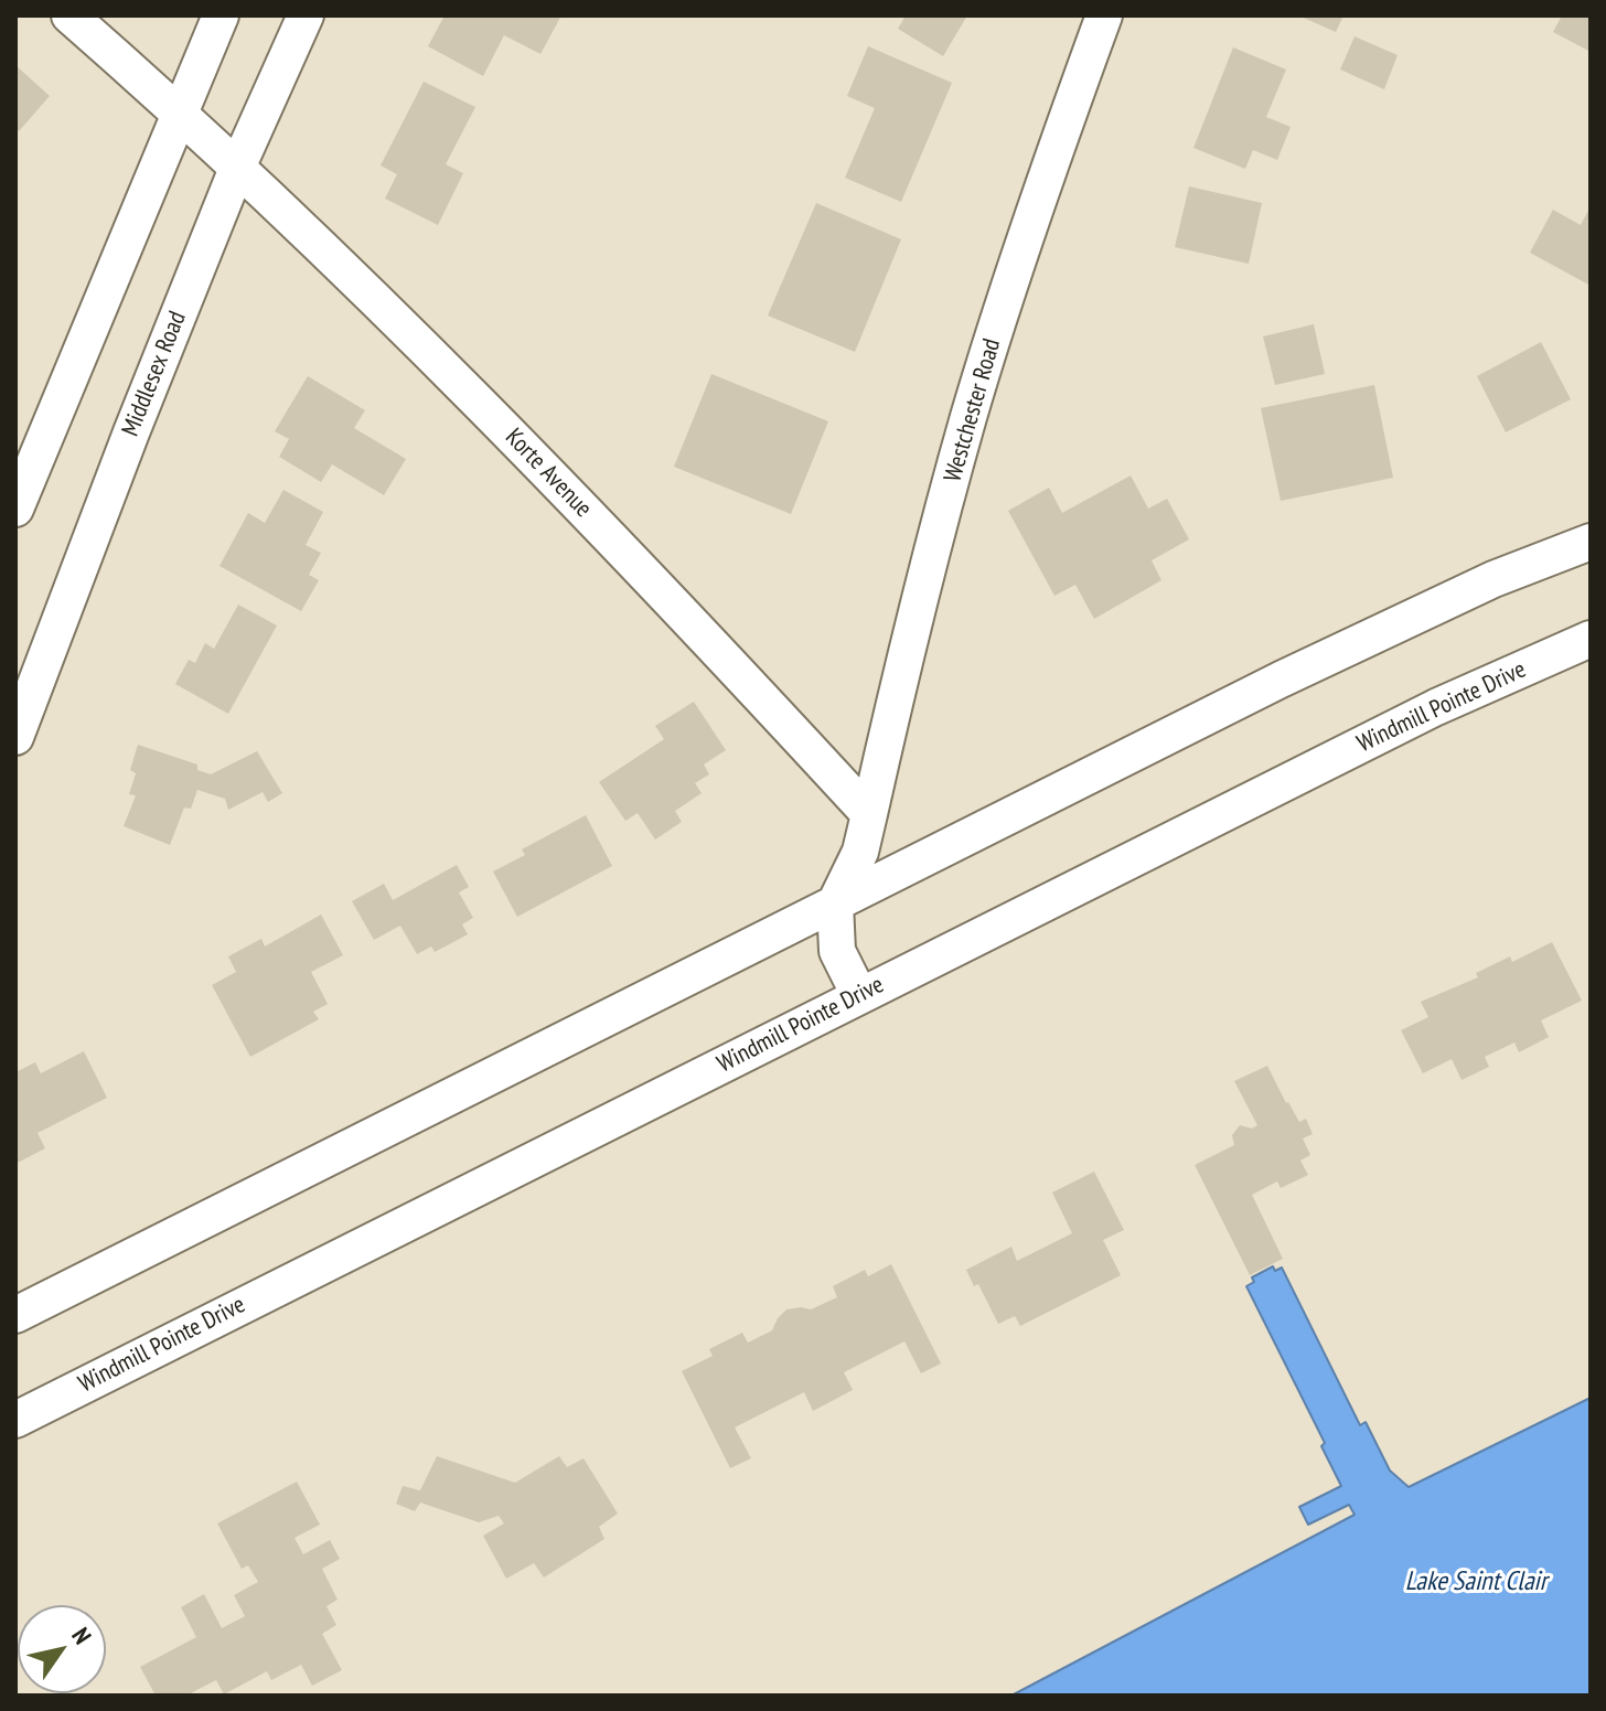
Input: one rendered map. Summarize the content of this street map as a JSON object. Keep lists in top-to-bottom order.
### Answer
{
  "streets": {
    "street": [
      "Middlesex Road",
      "Westchester Road",
      "Korte Avenue",
      "Windmill Pointe Drive"
    ]
  },
  "crossings": [
    ["Middlesex Road", "Korte Avenue"],
    ["Westchester Road", "Korte Avenue"]
  ],
  "water": ["Lake Saint Clair"],
  "north": "top right"
}
